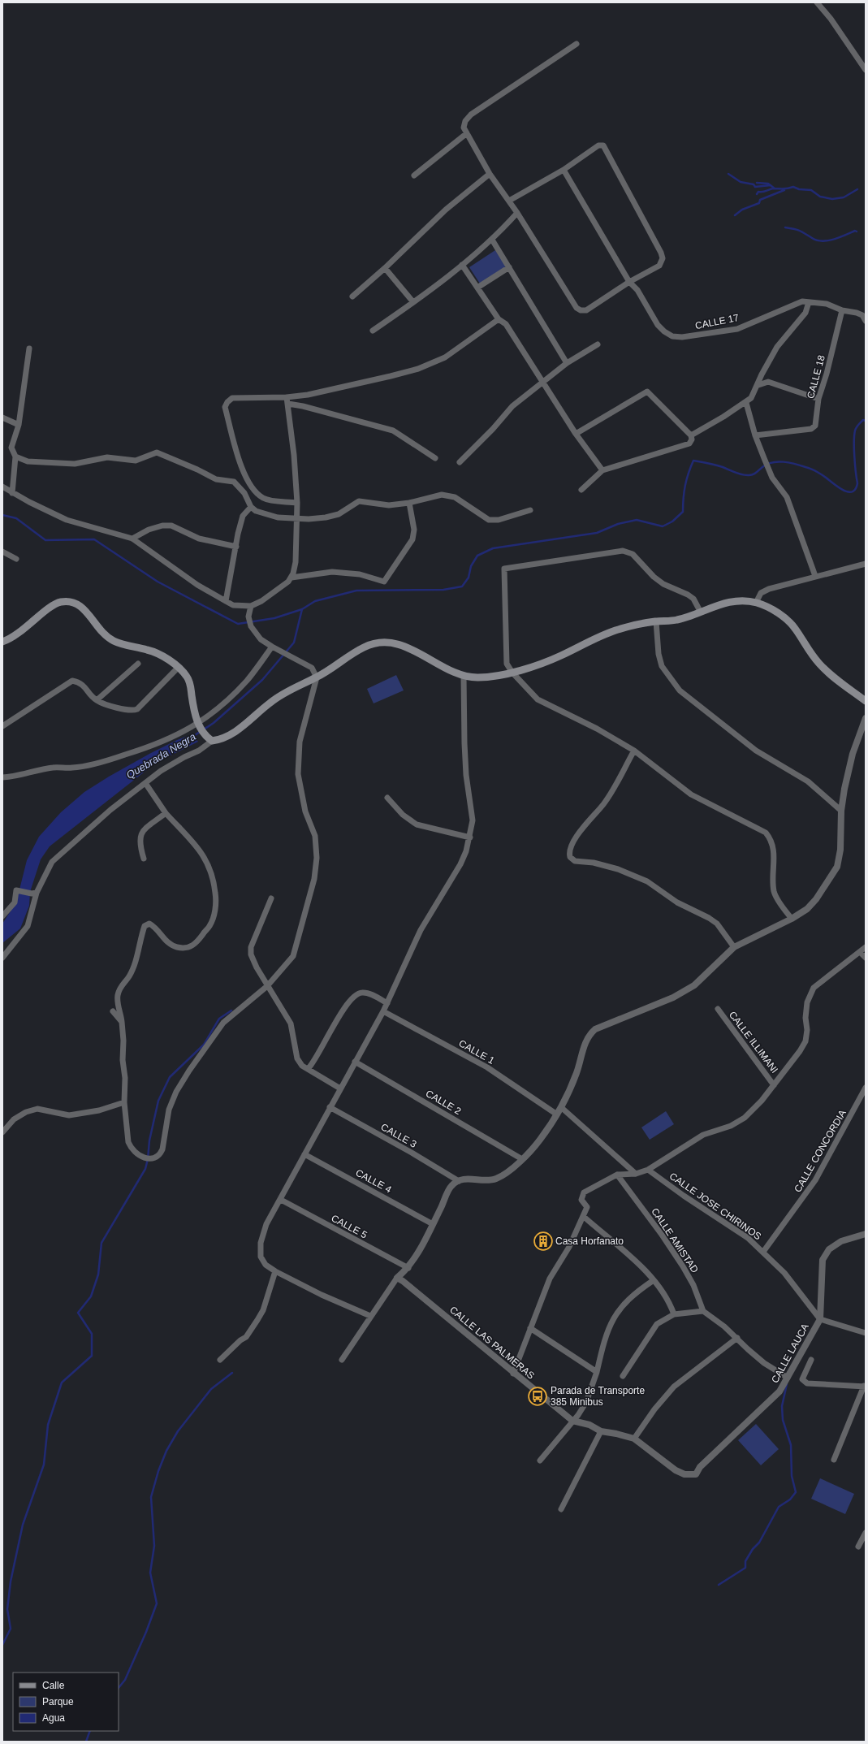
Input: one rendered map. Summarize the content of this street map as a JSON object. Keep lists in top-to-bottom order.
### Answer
{
  "streets": {
    "street": [
      "CALLE 17",
      "CALLE 18",
      "CALLE ILLIMANI",
      "CALLE 1",
      "CALLE 2",
      "CALLE 3",
      "CALLE CONCORDIA",
      "CALLE 4",
      "CALLE JOSE CHIRINOS",
      "CALLE 5",
      "CALLE AMISTAD",
      "CALLE LAS PALMERAS",
      "CALLE LAUCA"
    ]
  },
  "crossings": [
    ["CALLE 17", "CALLE 18"],
    ["CALLE CONCORDIA", "CALLE JOSE CHIRINOS"],
    ["CALLE JOSE CHIRINOS", "CALLE LAUCA"],
    ["CALLE LAS PALMERAS", "CALLE LAUCA"]
  ],
  "water": ["Quebrada Negra"],
  "places": {
    "building": ["Casa Horfanato"],
    "bus stop": ["Parada de Transporte 385 Minibus"]
  },
  "legend": ["Calle", "Parque", "Agua"]
}
